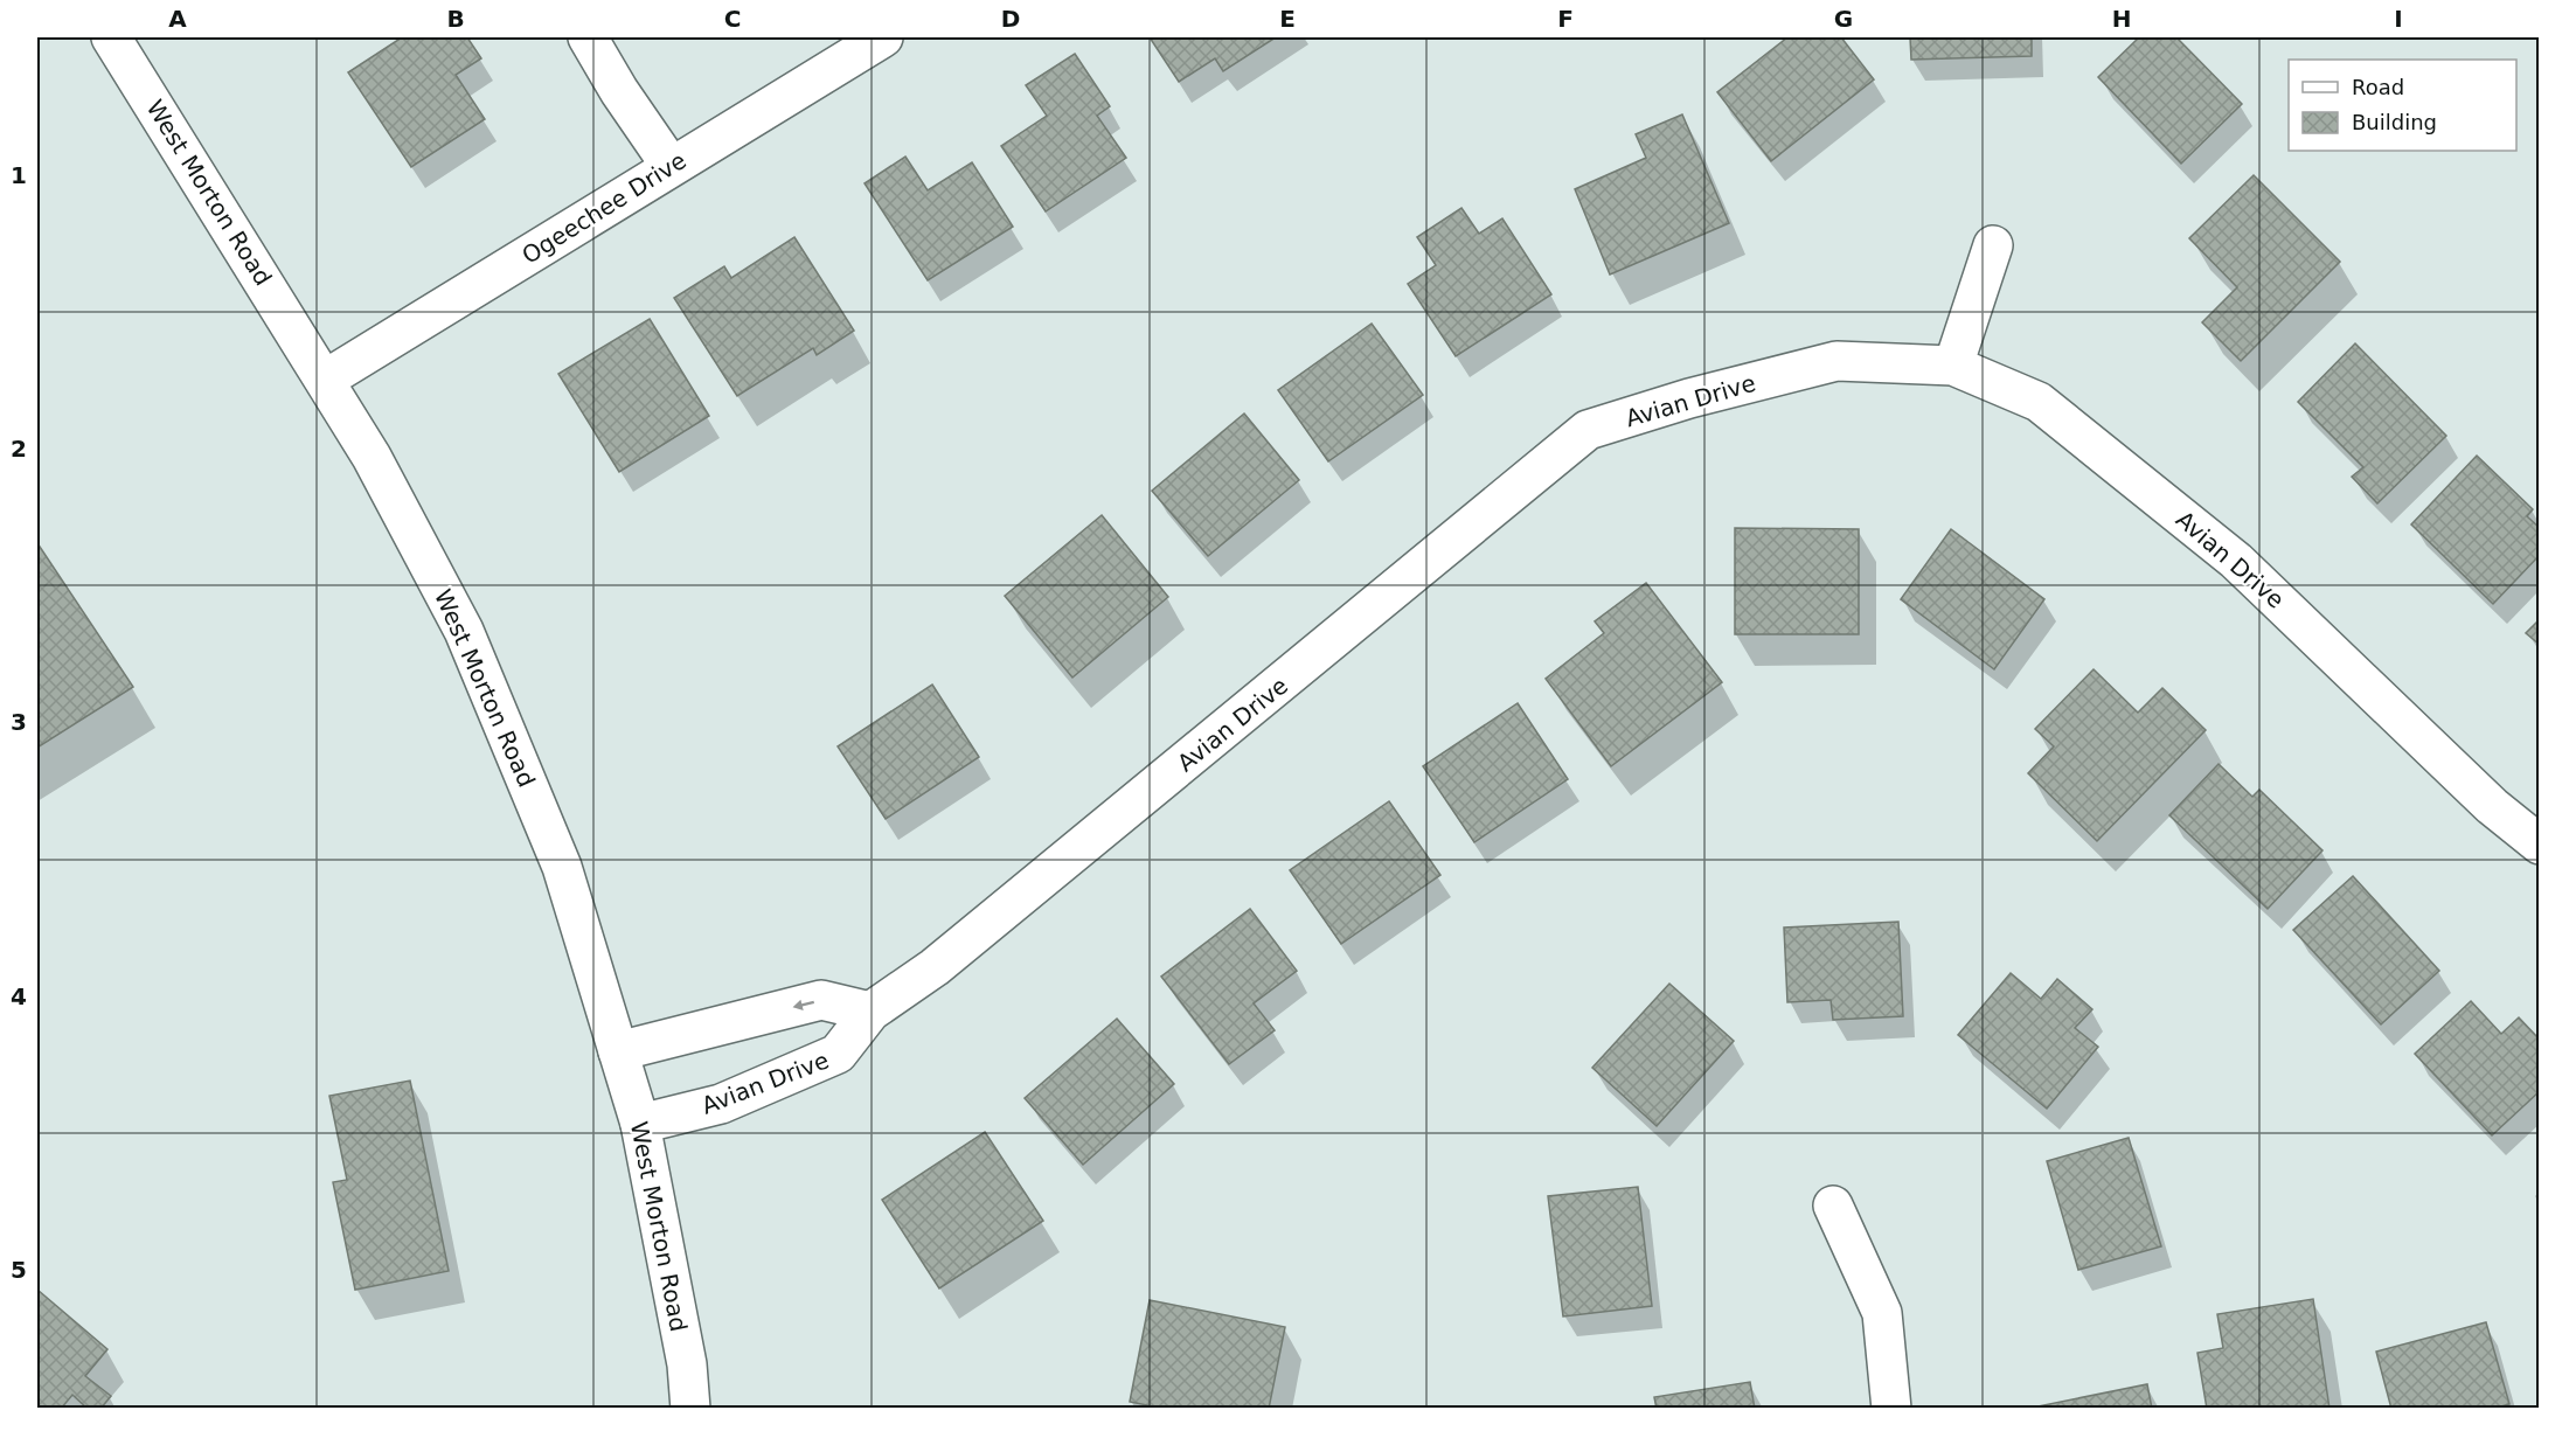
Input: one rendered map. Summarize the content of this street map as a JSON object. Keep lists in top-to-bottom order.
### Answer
{
  "streets": {
    "street": ["West Morton Road", "Ogeechee Drive", "Avian Drive"]
  },
  "crossings": [
    ["West Morton Road", "Ogeechee Drive"],
    ["West Morton Road", "Avian Drive"]
  ],
  "legend": ["Road", "Building"],
  "grid": {
    "columns": [
      "A",
      "B",
      "C",
      "D",
      "E",
      "F",
      "G",
      "H",
      "I"
    ],
    "rows": [
      "1",
      "2",
      "3",
      "4",
      "5"
    ]
  }
}
